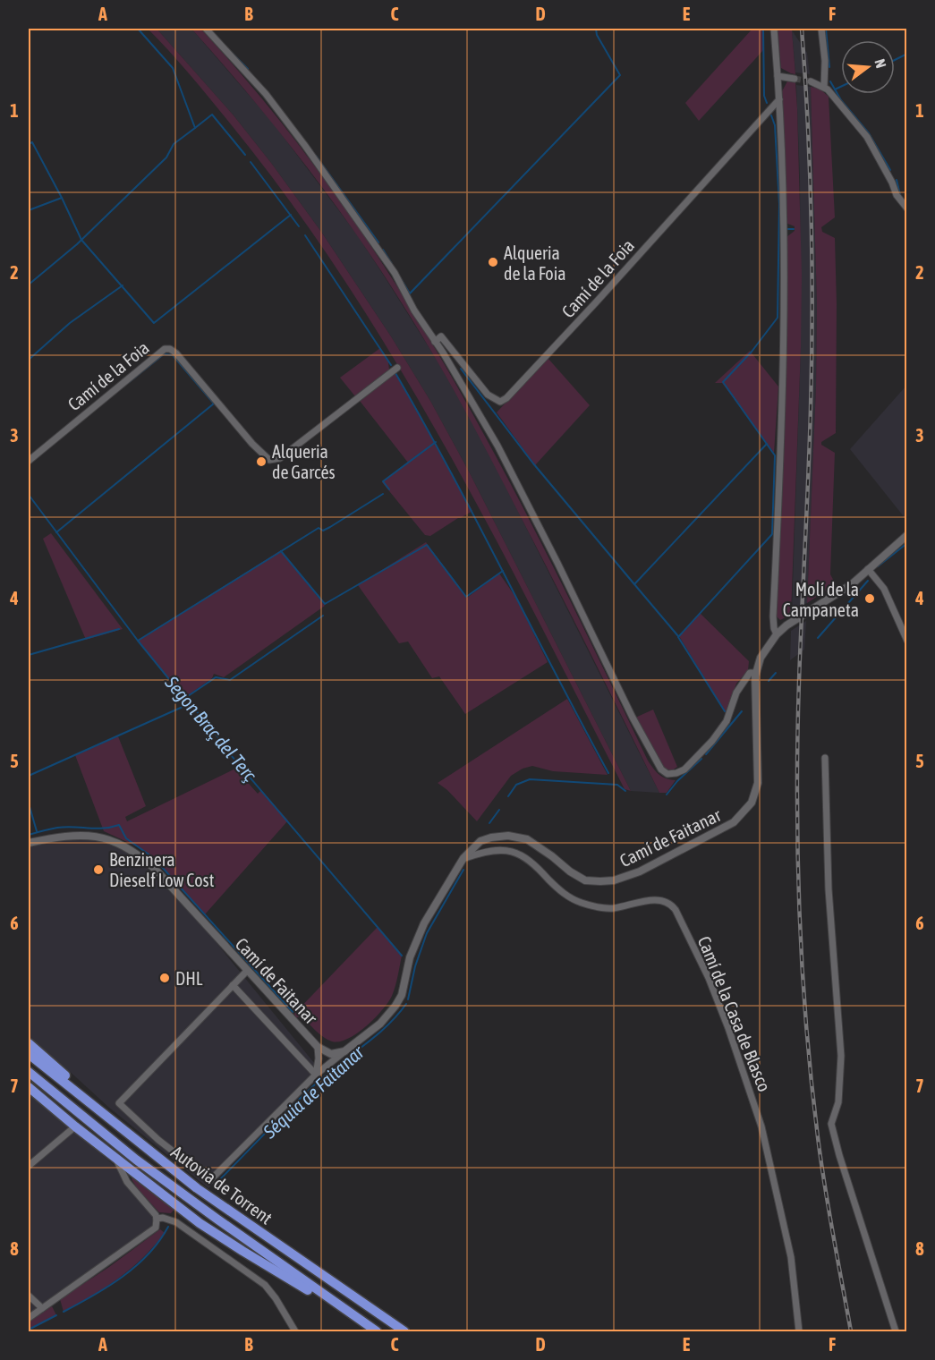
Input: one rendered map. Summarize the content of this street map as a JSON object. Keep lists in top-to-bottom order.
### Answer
{
  "streets": {
    "highway": ["Autovia de Torrent"],
    "street": ["Camí de la Foia", "Camí de Faitanar", "Camí de la Casa de Blasco"]
  },
  "crossings": [
    ["Camí de Faitanar", "Camí de la Casa de Blasco"]
  ],
  "water": ["Segon Braç del Terç", "Séquia de Faitanar"],
  "places": [
    "Alqueria de la Foia",
    "Alqueria de Garcés",
    "Molí de la Campaneta",
    "Benzinera Dieself Low Cost",
    "DHL"
  ],
  "north": "right",
  "grid": {
    "columns": [
      "A",
      "B",
      "C",
      "D",
      "E",
      "F"
    ],
    "rows": [
      "1",
      "2",
      "3",
      "4",
      "5",
      "6",
      "7",
      "8"
    ]
  }
}
